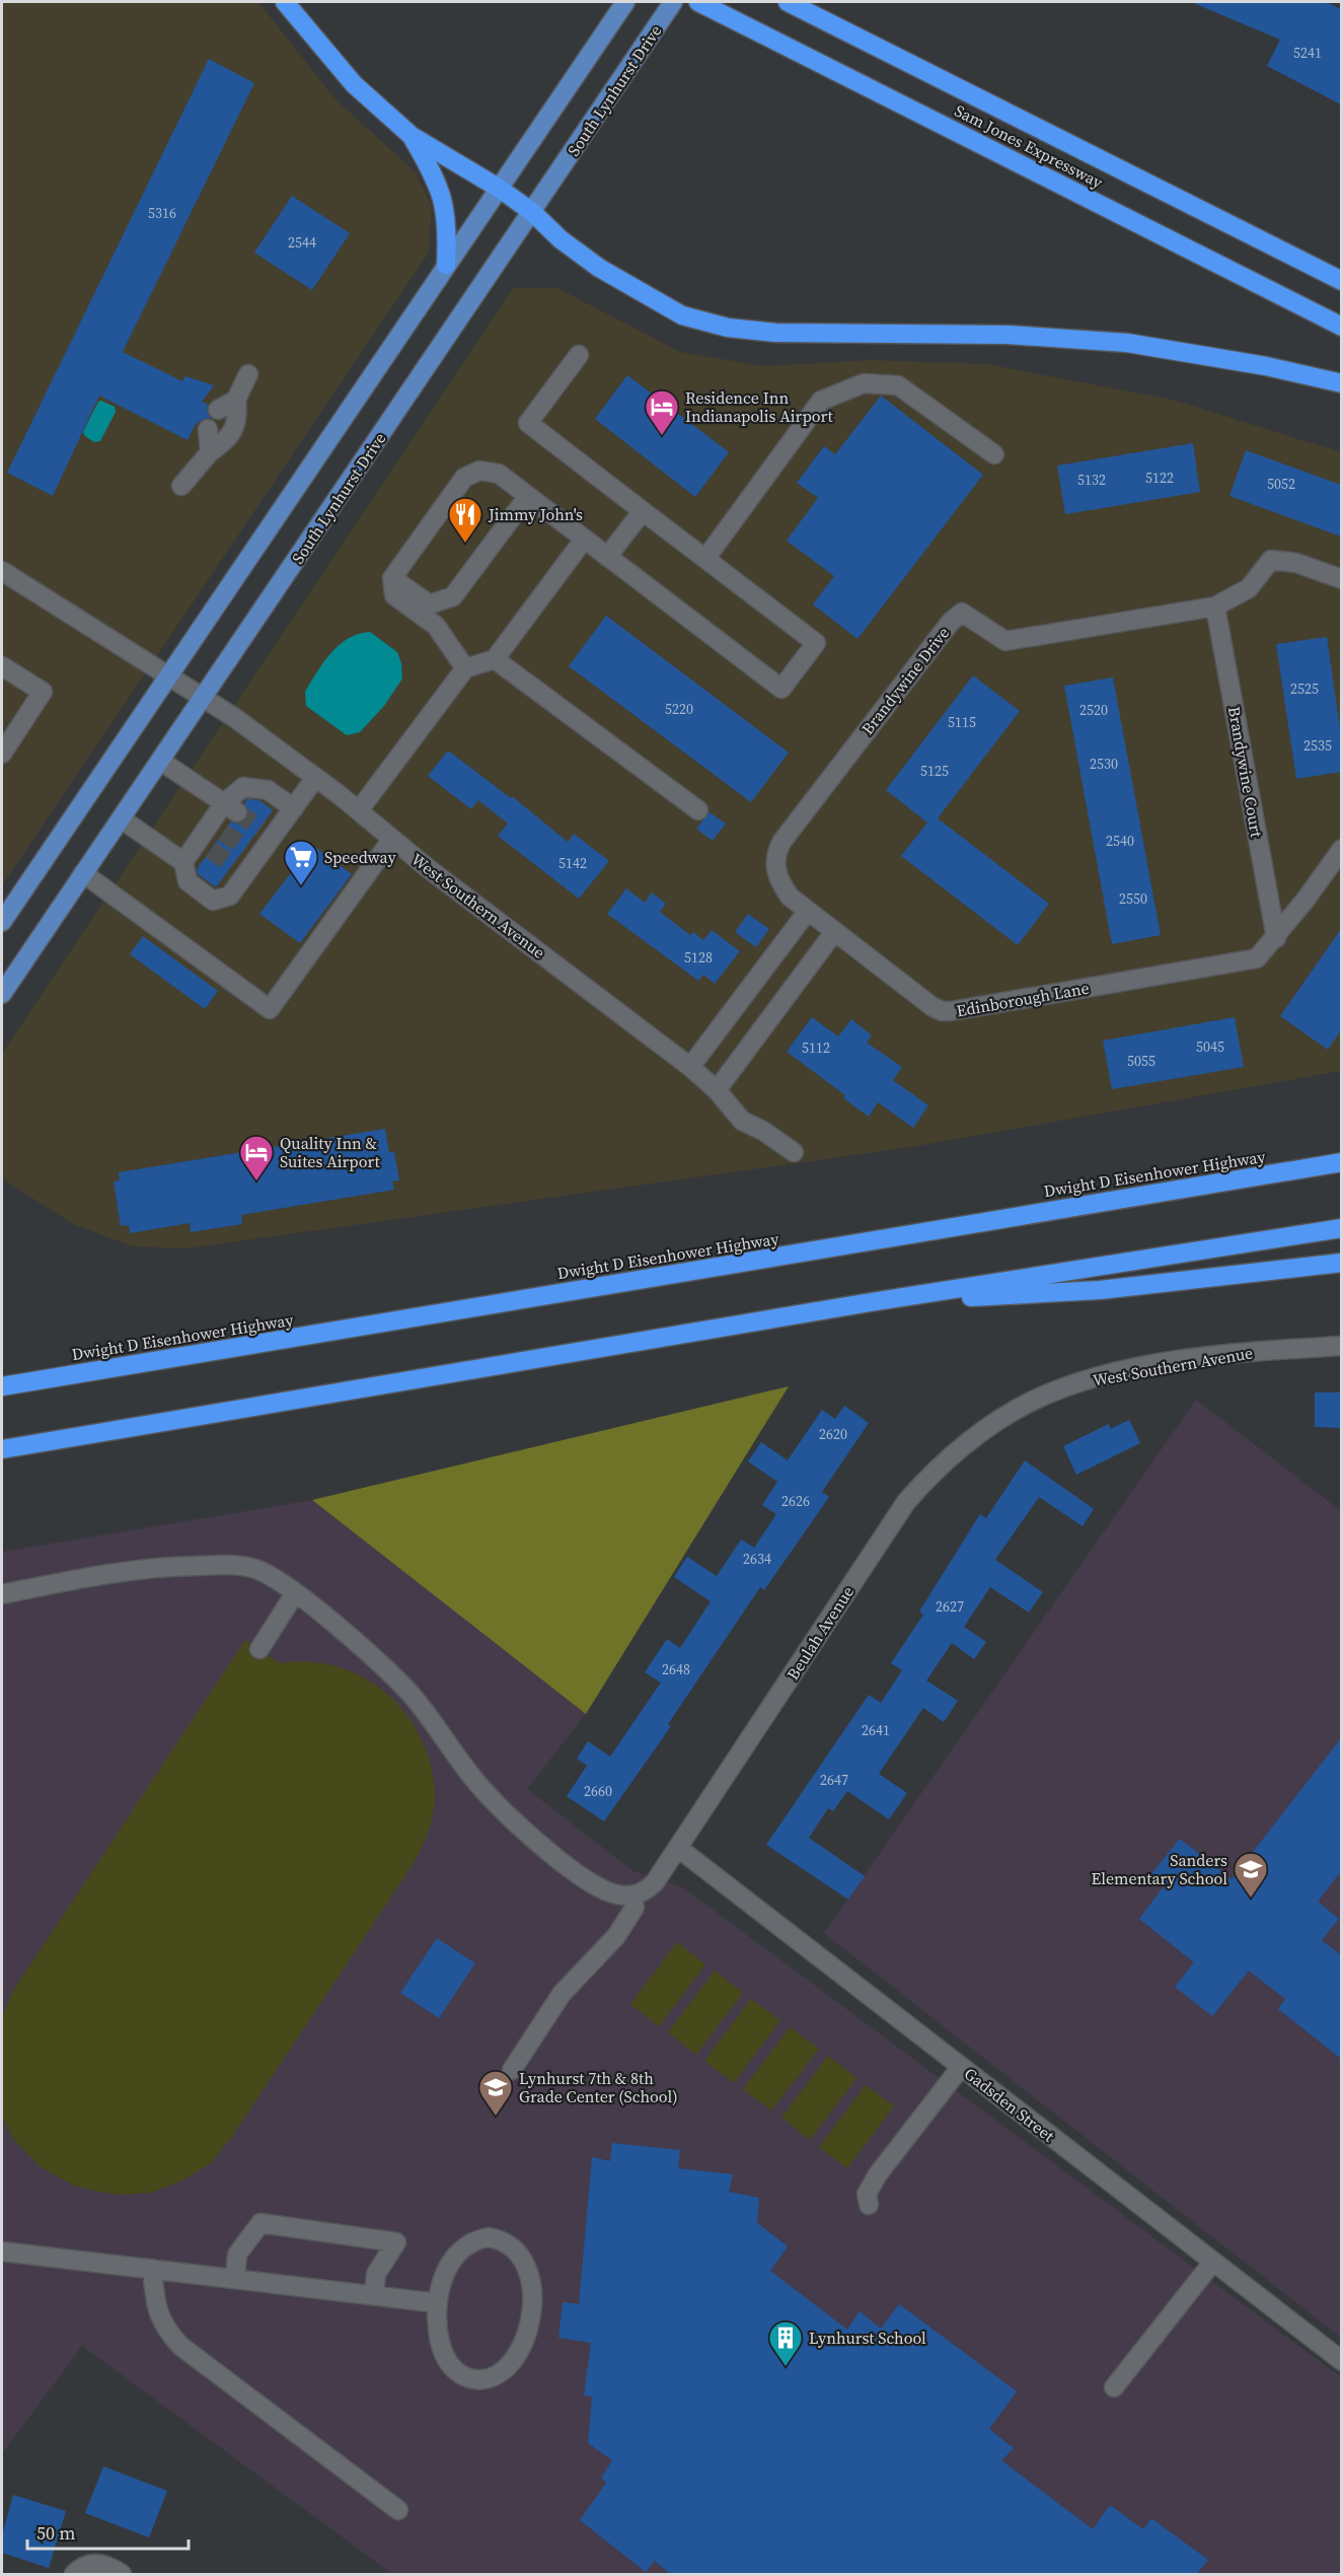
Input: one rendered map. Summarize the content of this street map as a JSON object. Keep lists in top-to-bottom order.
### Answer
{
  "streets": {
    "highway": ["Sam Jones Expressway", "Dwight D Eisenhower Highway"],
    "main road": ["South Lynhurst Drive"],
    "street": [
      "Brandywine Drive",
      "Brandywine Court",
      "West Southern Avenue",
      "Edinborough Lane",
      "Beulah Avenue",
      "Gadsden Street"
    ]
  },
  "crossings": [
    ["South Lynhurst Drive", "West Southern Avenue"],
    ["Brandywine Drive", "Brandywine Court"],
    ["Brandywine Drive", "Edinborough Lane"],
    ["Brandywine Court", "Edinborough Lane"],
    ["West Southern Avenue", "Beulah Avenue"],
    ["Beulah Avenue", "Gadsden Street"]
  ],
  "places": {
    "hotel": ["Residence Inn Indianapolis Airport", "Quality Inn & Suites Airport"],
    "restaurant": ["Jimmy John's"],
    "supermarket": ["Speedway"],
    "school or university": ["Sanders Elementary School", "Lynhurst 7th & 8th Grade Center (School)"],
    "building": ["Lynhurst School"]
  },
  "house_numbers": [
    "5241",
    "5316",
    "2544",
    "5122",
    "5132",
    "5052",
    "2525",
    "5220",
    "2520",
    "5115",
    "2535",
    "2530",
    "5125",
    "2540",
    "5142",
    "2550",
    "5128",
    "5045",
    "5112",
    "5055",
    "2620",
    "2626",
    "2634",
    "2627",
    "2648",
    "2641",
    "2647",
    "2660"
  ],
  "scale_bar": "50 m"
}
